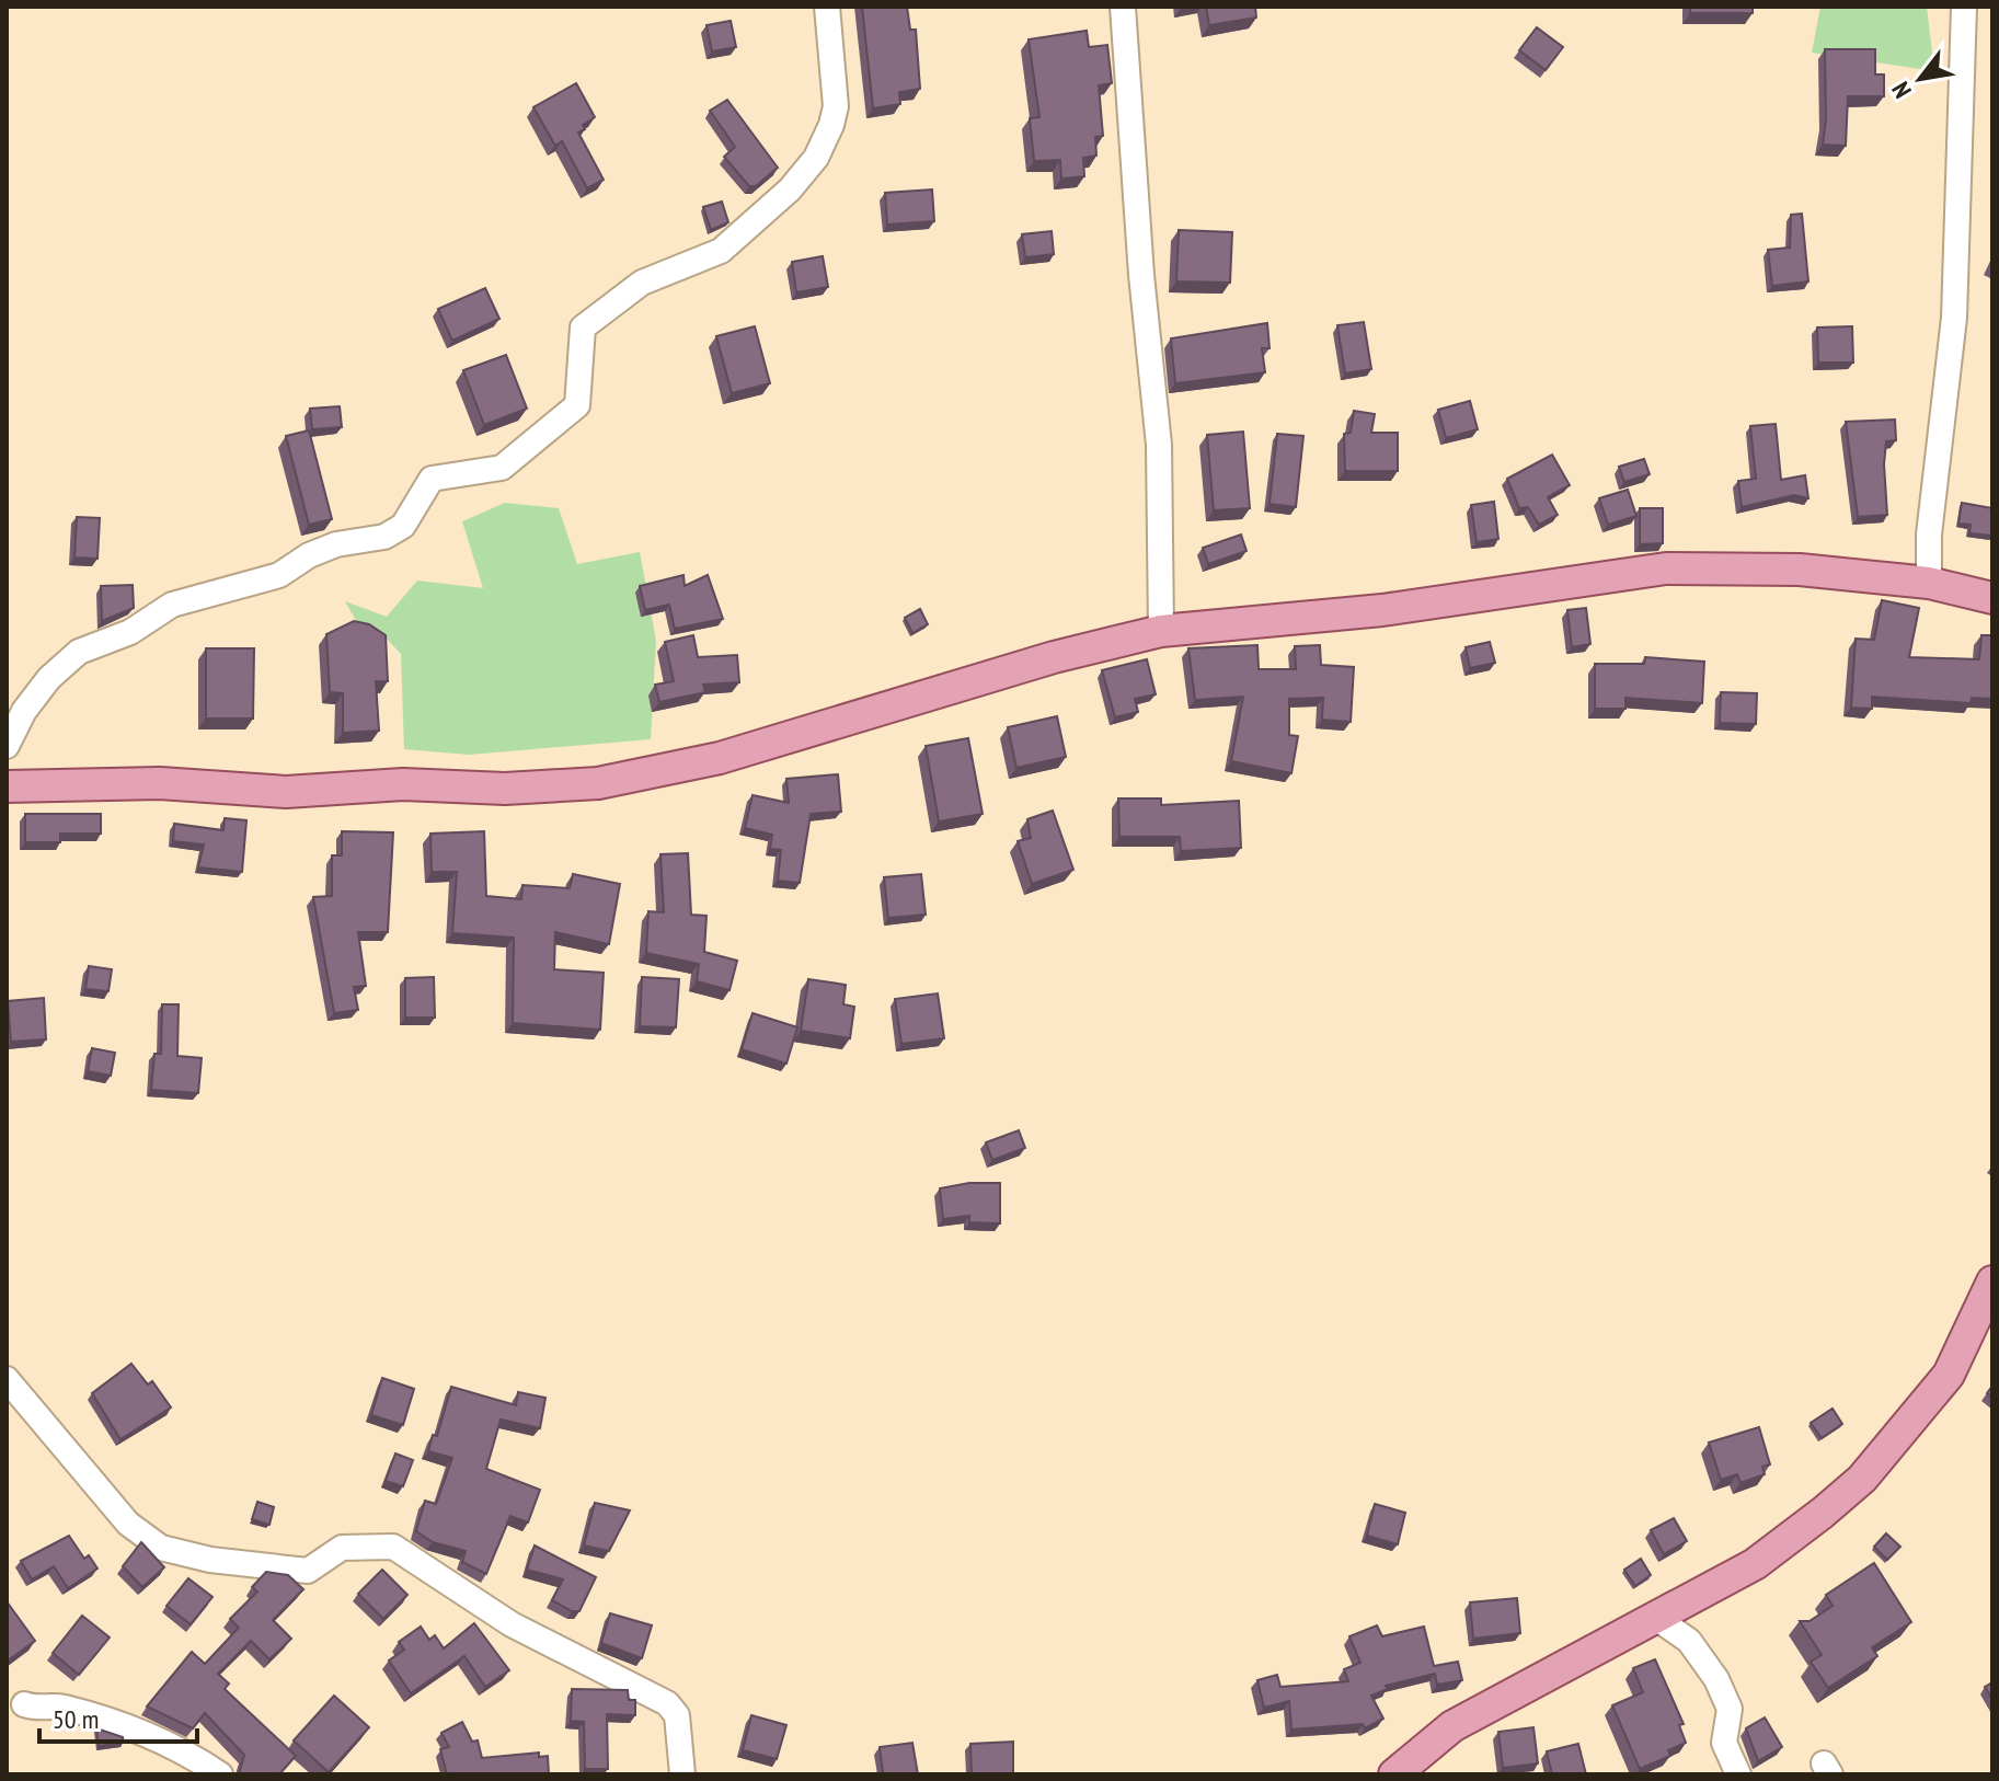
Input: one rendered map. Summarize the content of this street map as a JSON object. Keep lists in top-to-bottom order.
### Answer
{
  "scale_bar": "50 m",
  "north": "bottom left"
}
